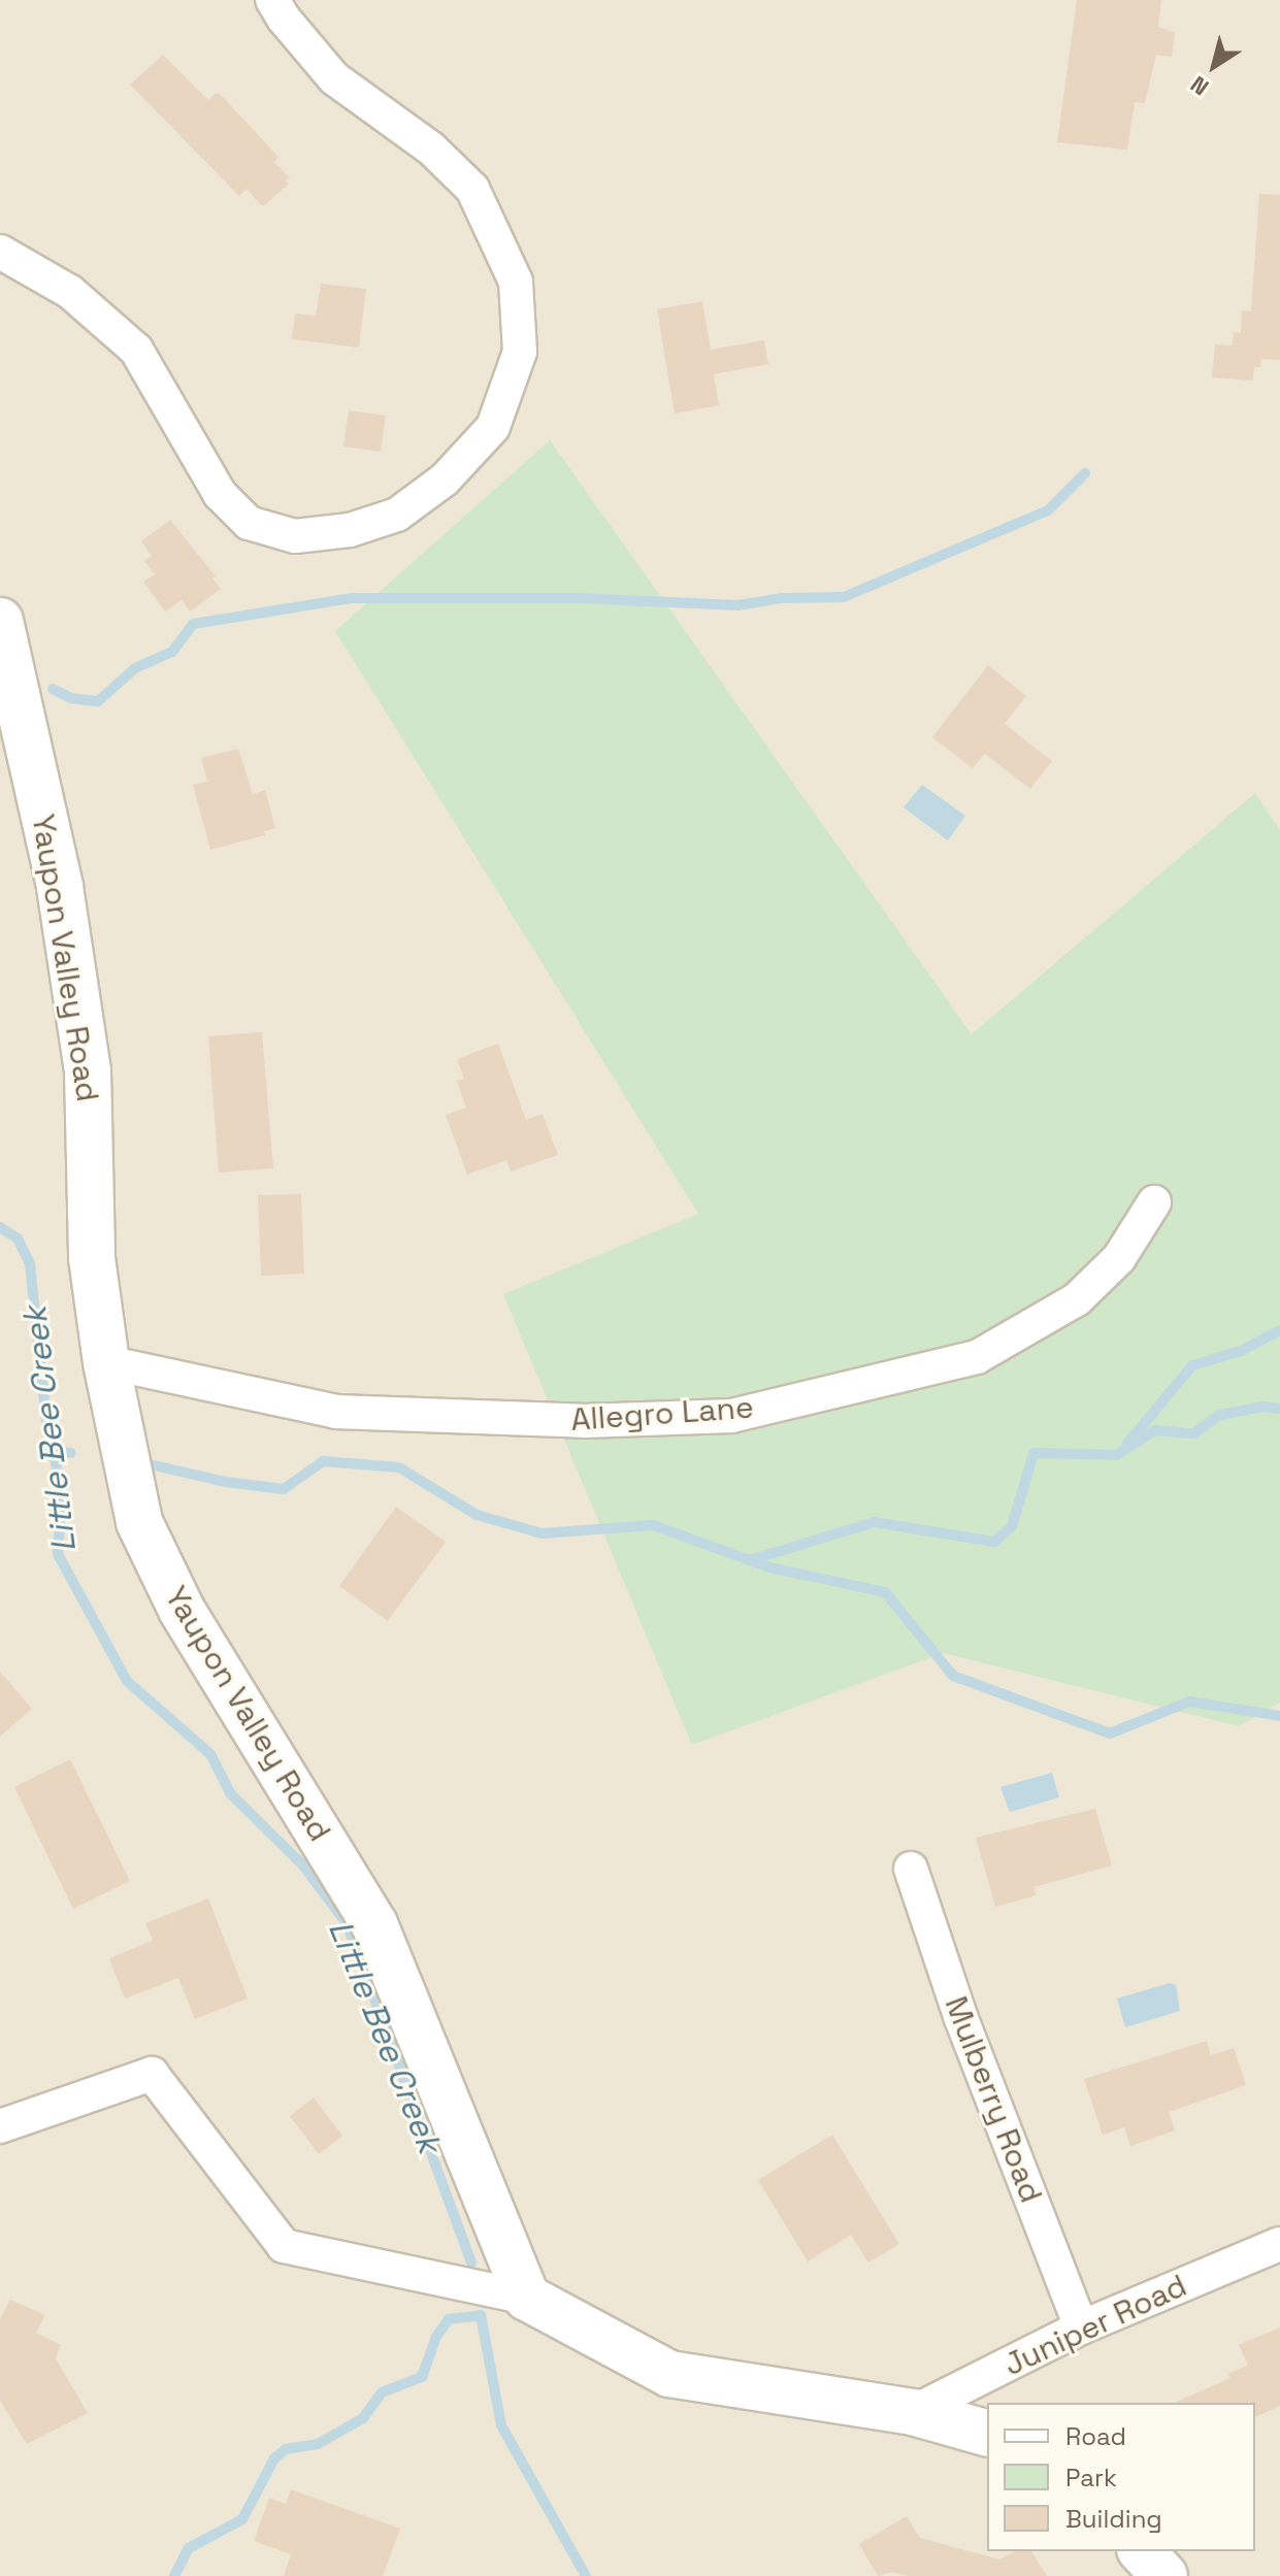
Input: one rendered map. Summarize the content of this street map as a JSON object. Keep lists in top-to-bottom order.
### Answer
{
  "streets": {
    "street": [
      "Yaupon Valley Road",
      "Allegro Lane",
      "Mulberry Road",
      "Juniper Road"
    ]
  },
  "crossings": [
    ["Yaupon Valley Road", "Allegro Lane"],
    ["Mulberry Road", "Juniper Road"]
  ],
  "water": ["Little Bee Creek"],
  "legend": ["Road", "Park", "Building"],
  "north": "bottom left"
}
